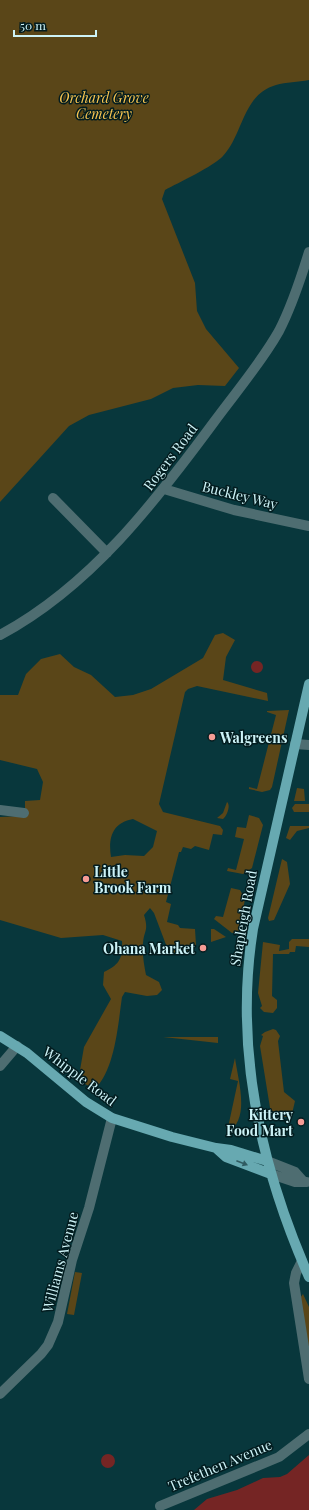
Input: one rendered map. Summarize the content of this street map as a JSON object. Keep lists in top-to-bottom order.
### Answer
{
  "streets": {
    "main road": ["Shapleigh Road", "Whipple Road"],
    "street": [
      "Rogers Road",
      "Buckley Way",
      "Williams Avenue",
      "Trefethen Avenue"
    ]
  },
  "crossings": [
    ["Rogers Road", "Buckley Way"],
    ["Shapleigh Road", "Whipple Road"],
    ["Whipple Road", "Williams Avenue"]
  ],
  "parks": ["Orchard Grove Cemetery"],
  "places": [
    "Walgreens",
    "Little Brook Farm",
    "Ohana Market",
    "Kittery Food Mart"
  ],
  "scale_bar": "50 m"
}
